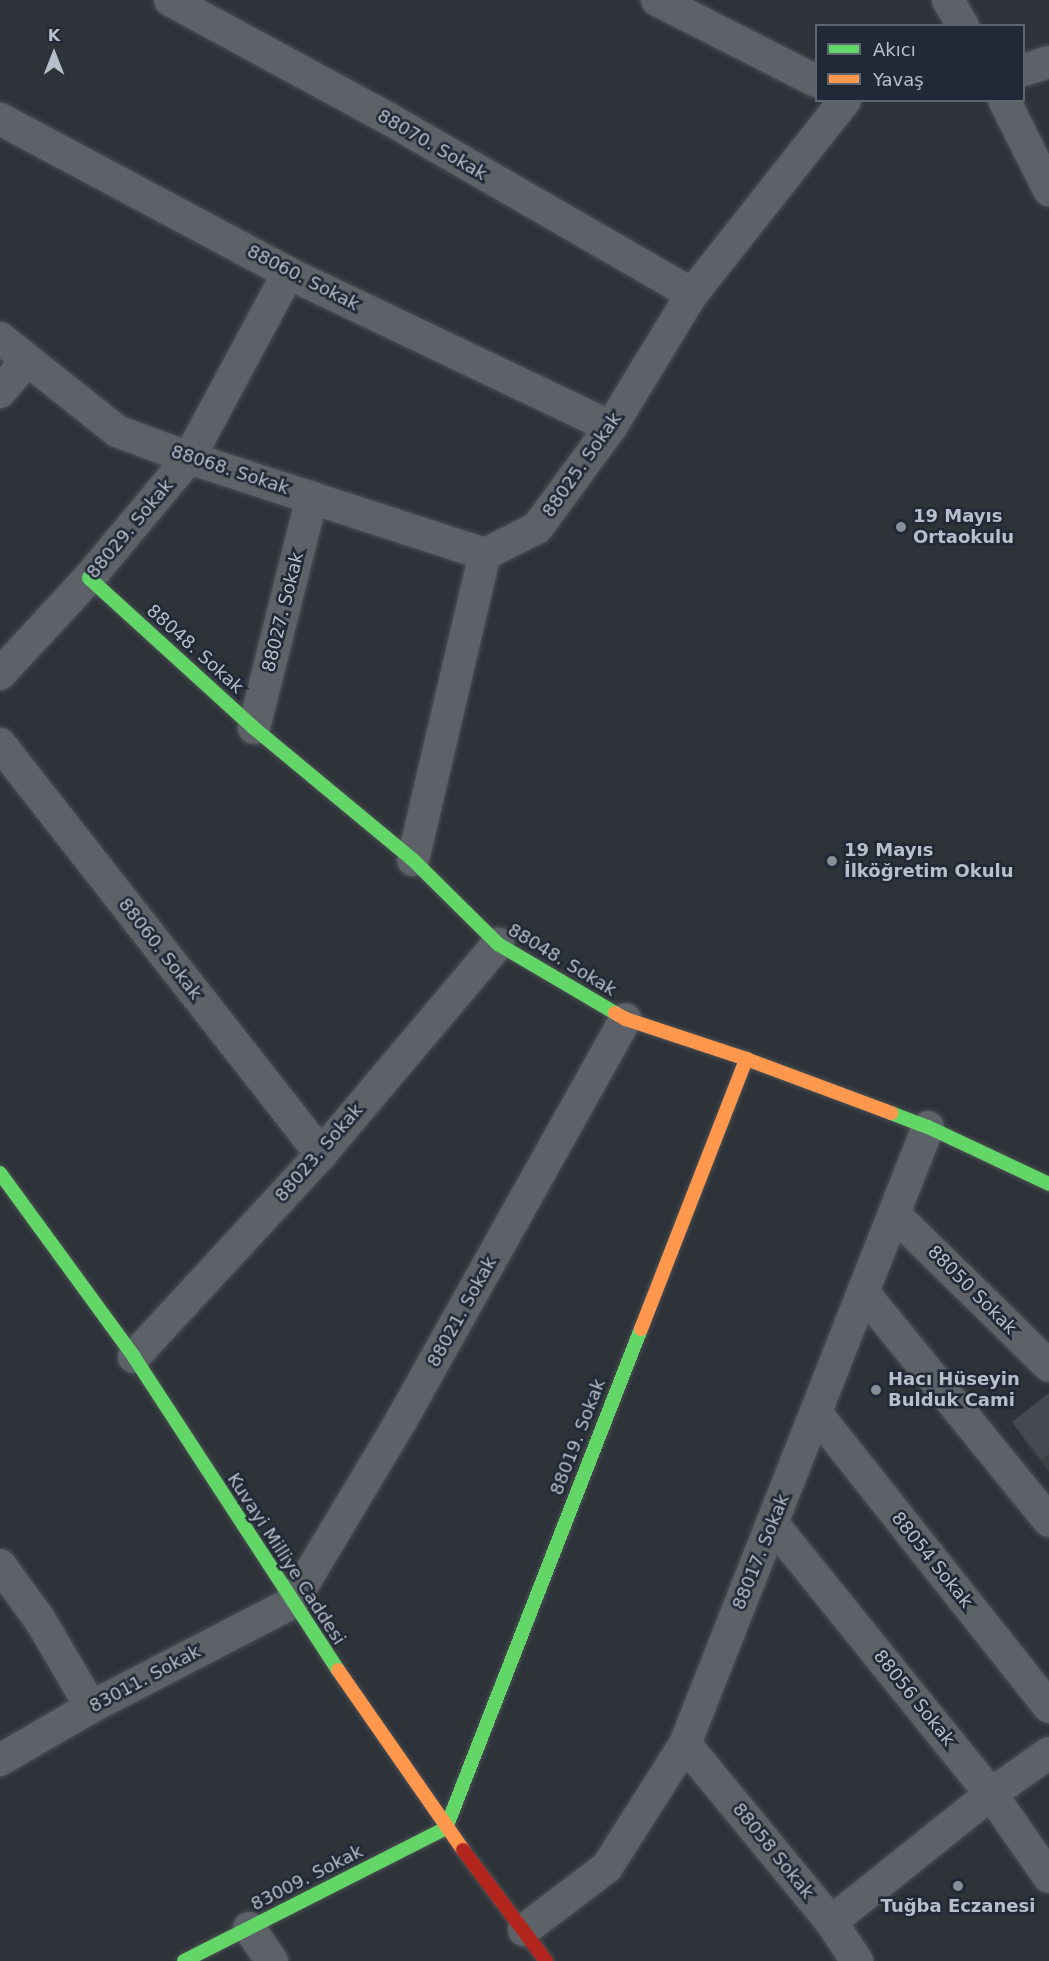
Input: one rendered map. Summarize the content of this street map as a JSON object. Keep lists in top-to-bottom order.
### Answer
{
  "streets": {
    "street": [
      "88070. Sokak",
      "88060. Sokak",
      "88025. Sokak",
      "88068. Sokak",
      "88029. Sokak",
      "88027. Sokak",
      "88048. Sokak",
      "88023. Sokak",
      "88050 Sokak",
      "88021. Sokak",
      "88019. Sokak",
      "88017. Sokak",
      "Kuvayi Milliye Caddesi",
      "88054 Sokak",
      "83011. Sokak",
      "88056 Sokak",
      "88058 Sokak",
      "83009. Sokak"
    ]
  },
  "crossings": [
    ["88070. Sokak", "88025. Sokak"],
    ["88060. Sokak", "88025. Sokak"],
    ["88060. Sokak", "88029. Sokak"],
    ["88060. Sokak", "88023. Sokak"],
    ["88025. Sokak", "88068. Sokak"],
    ["88068. Sokak", "88029. Sokak"],
    ["88068. Sokak", "88027. Sokak"],
    ["88029. Sokak", "88048. Sokak"],
    ["88027. Sokak", "88048. Sokak"],
    ["88048. Sokak", "88023. Sokak"],
    ["88048. Sokak", "88021. Sokak"],
    ["88048. Sokak", "88019. Sokak"],
    ["88048. Sokak", "88017. Sokak"],
    ["88023. Sokak", "Kuvayi Milliye Caddesi"],
    ["88050 Sokak", "88017. Sokak"],
    ["88021. Sokak", "Kuvayi Milliye Caddesi"],
    ["88021. Sokak", "83011. Sokak"],
    ["88019. Sokak", "Kuvayi Milliye Caddesi"],
    ["88019. Sokak", "83009. Sokak"],
    ["88017. Sokak", "Kuvayi Milliye Caddesi"],
    ["88017. Sokak", "88054 Sokak"],
    ["88017. Sokak", "88056 Sokak"],
    ["88017. Sokak", "88058 Sokak"],
    ["Kuvayi Milliye Caddesi", "83011. Sokak"],
    ["Kuvayi Milliye Caddesi", "83009. Sokak"]
  ],
  "places": [
    "19 Mayıs Ortaokulu",
    "19 Mayıs İlköğretim Okulu",
    "Hacı Hüseyin Bulduk Cami",
    "Tuğba Eczanesi"
  ],
  "legend": ["Akıcı", "Yavaş"],
  "north": "top"
}
